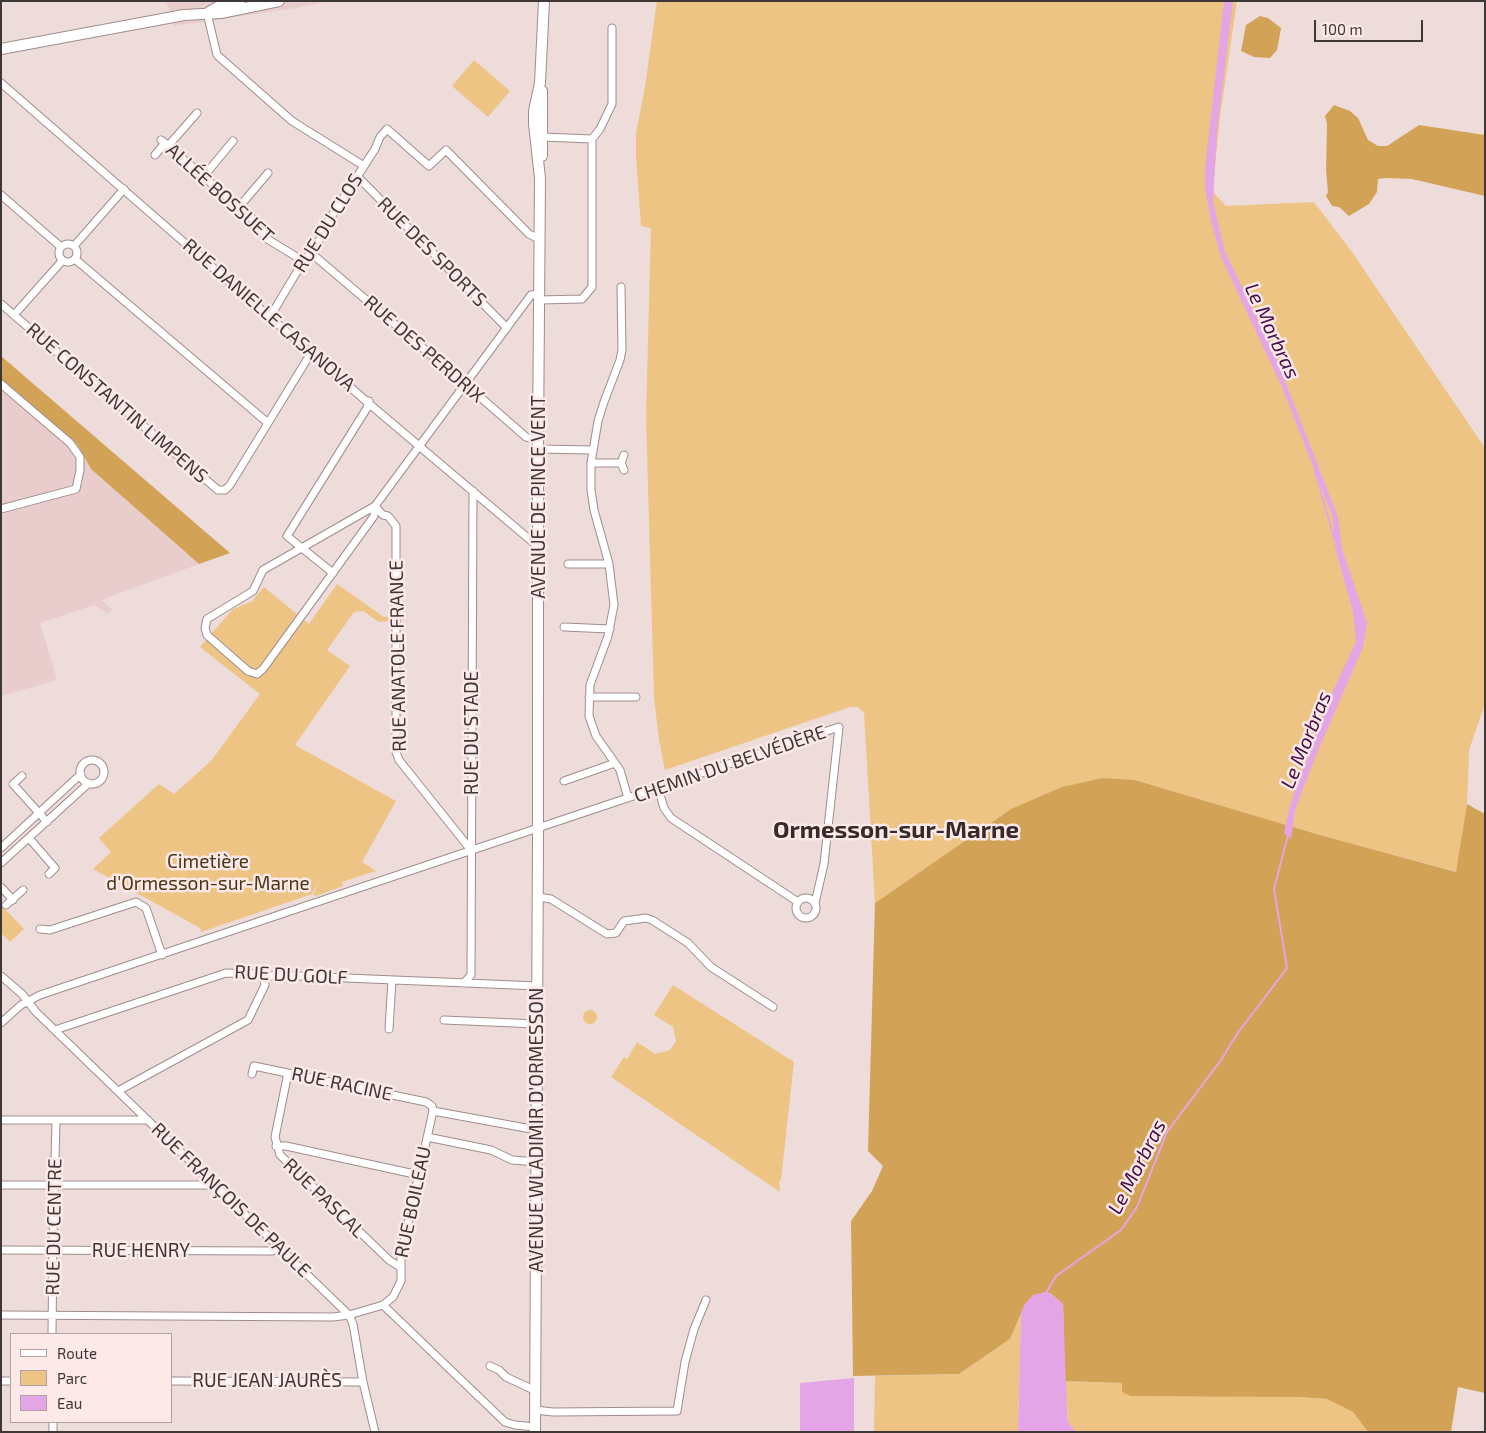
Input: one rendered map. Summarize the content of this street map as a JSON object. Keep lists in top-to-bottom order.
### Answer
{
  "streets": {
    "main road": ["AVENUE DE PINCE VENT", "AVENUE WLADIMIR D'ORMESSON"],
    "street": [
      "ALLÉE BOSSUET",
      "RUE DU CLOS",
      "RUE DES SPORTS",
      "RUE DANIELLE CASANOVA",
      "RUE DES PERDRIX",
      "RUE CONSTANTIN LIMPENS",
      "RUE ANATOLE FRANCE",
      "RUE DU STADE",
      "CHEMIN DU BELVÉDÈRE",
      "RUE DU GOLF",
      "RUE RACINE",
      "RUE PASCAL",
      "RUE FRANÇOIS DE PAULE",
      "RUE BOILEAU",
      "RUE DU CENTRE",
      "RUE HENRY",
      "RUE JEAN JAURÈS"
    ]
  },
  "crossings": [
    ["ALLÉE BOSSUET", "RUE DU CLOS"],
    ["RUE DU CLOS", "RUE DES SPORTS"],
    ["RUE DU CLOS", "RUE DANIELLE CASANOVA"],
    ["RUE DU CLOS", "RUE DES PERDRIX"],
    ["RUE DU CLOS", "AVENUE DE PINCE VENT"],
    ["RUE DANIELLE CASANOVA", "RUE CONSTANTIN LIMPENS"],
    ["RUE DANIELLE CASANOVA", "AVENUE DE PINCE VENT"],
    ["RUE DANIELLE CASANOVA", "RUE DU STADE"],
    ["RUE DES PERDRIX", "AVENUE DE PINCE VENT"],
    ["AVENUE DE PINCE VENT", "CHEMIN DU BELVÉDÈRE"],
    ["AVENUE DE PINCE VENT", "AVENUE WLADIMIR D'ORMESSON"],
    ["RUE ANATOLE FRANCE", "RUE DU STADE"],
    ["RUE ANATOLE FRANCE", "CHEMIN DU BELVÉDÈRE"],
    ["RUE DU STADE", "CHEMIN DU BELVÉDÈRE"],
    ["CHEMIN DU BELVÉDÈRE", "AVENUE WLADIMIR D'ORMESSON"],
    ["CHEMIN DU BELVÉDÈRE", "RUE FRANÇOIS DE PAULE"],
    ["RUE DU GOLF", "AVENUE WLADIMIR D'ORMESSON"],
    ["RUE DU GOLF", "RUE FRANÇOIS DE PAULE"],
    ["RUE RACINE", "AVENUE WLADIMIR D'ORMESSON"],
    ["RUE RACINE", "RUE PASCAL"],
    ["RUE PASCAL", "RUE BOILEAU"],
    ["RUE FRANÇOIS DE PAULE", "RUE HENRY"],
    ["RUE DU CENTRE", "RUE HENRY"]
  ],
  "districts": ["Ormesson-sur-Marne"],
  "water": ["Le Morbras"],
  "parks": ["Cimetière d'Ormesson-sur-Marne"],
  "legend": ["Route", "Parc", "Eau"],
  "scale_bar": "100 m"
}
